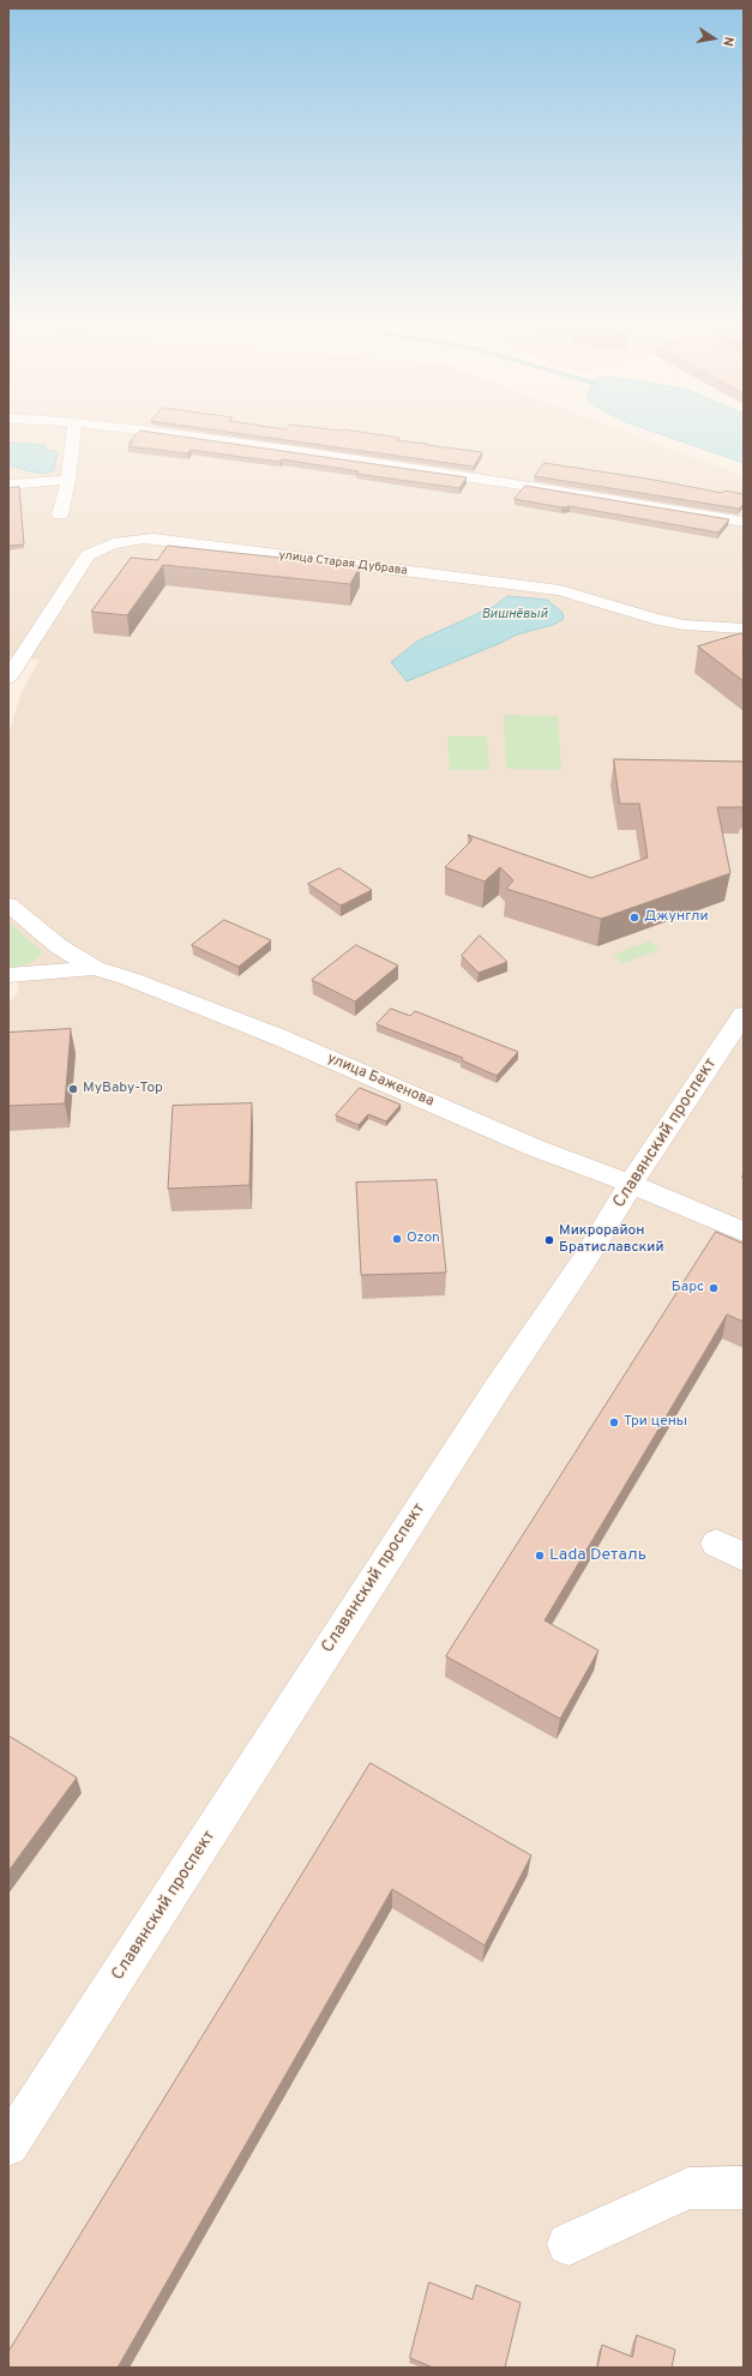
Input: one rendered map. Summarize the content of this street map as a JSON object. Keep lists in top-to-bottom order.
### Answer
{
  "streets": {
    "street": ["улица Старая Дубрава", "улица Баженова", "Славянский проспект"]
  },
  "crossings": [
    ["улица Баженова", "Славянский проспект"]
  ],
  "water": ["Вишнёвый"],
  "places": [
    "Джунгли",
    "MyBaby-Top",
    "Ozon",
    "Микрорайон Братиславский",
    "Барс",
    "Три цены",
    "Lada Dеталь"
  ],
  "north": "right"
}
